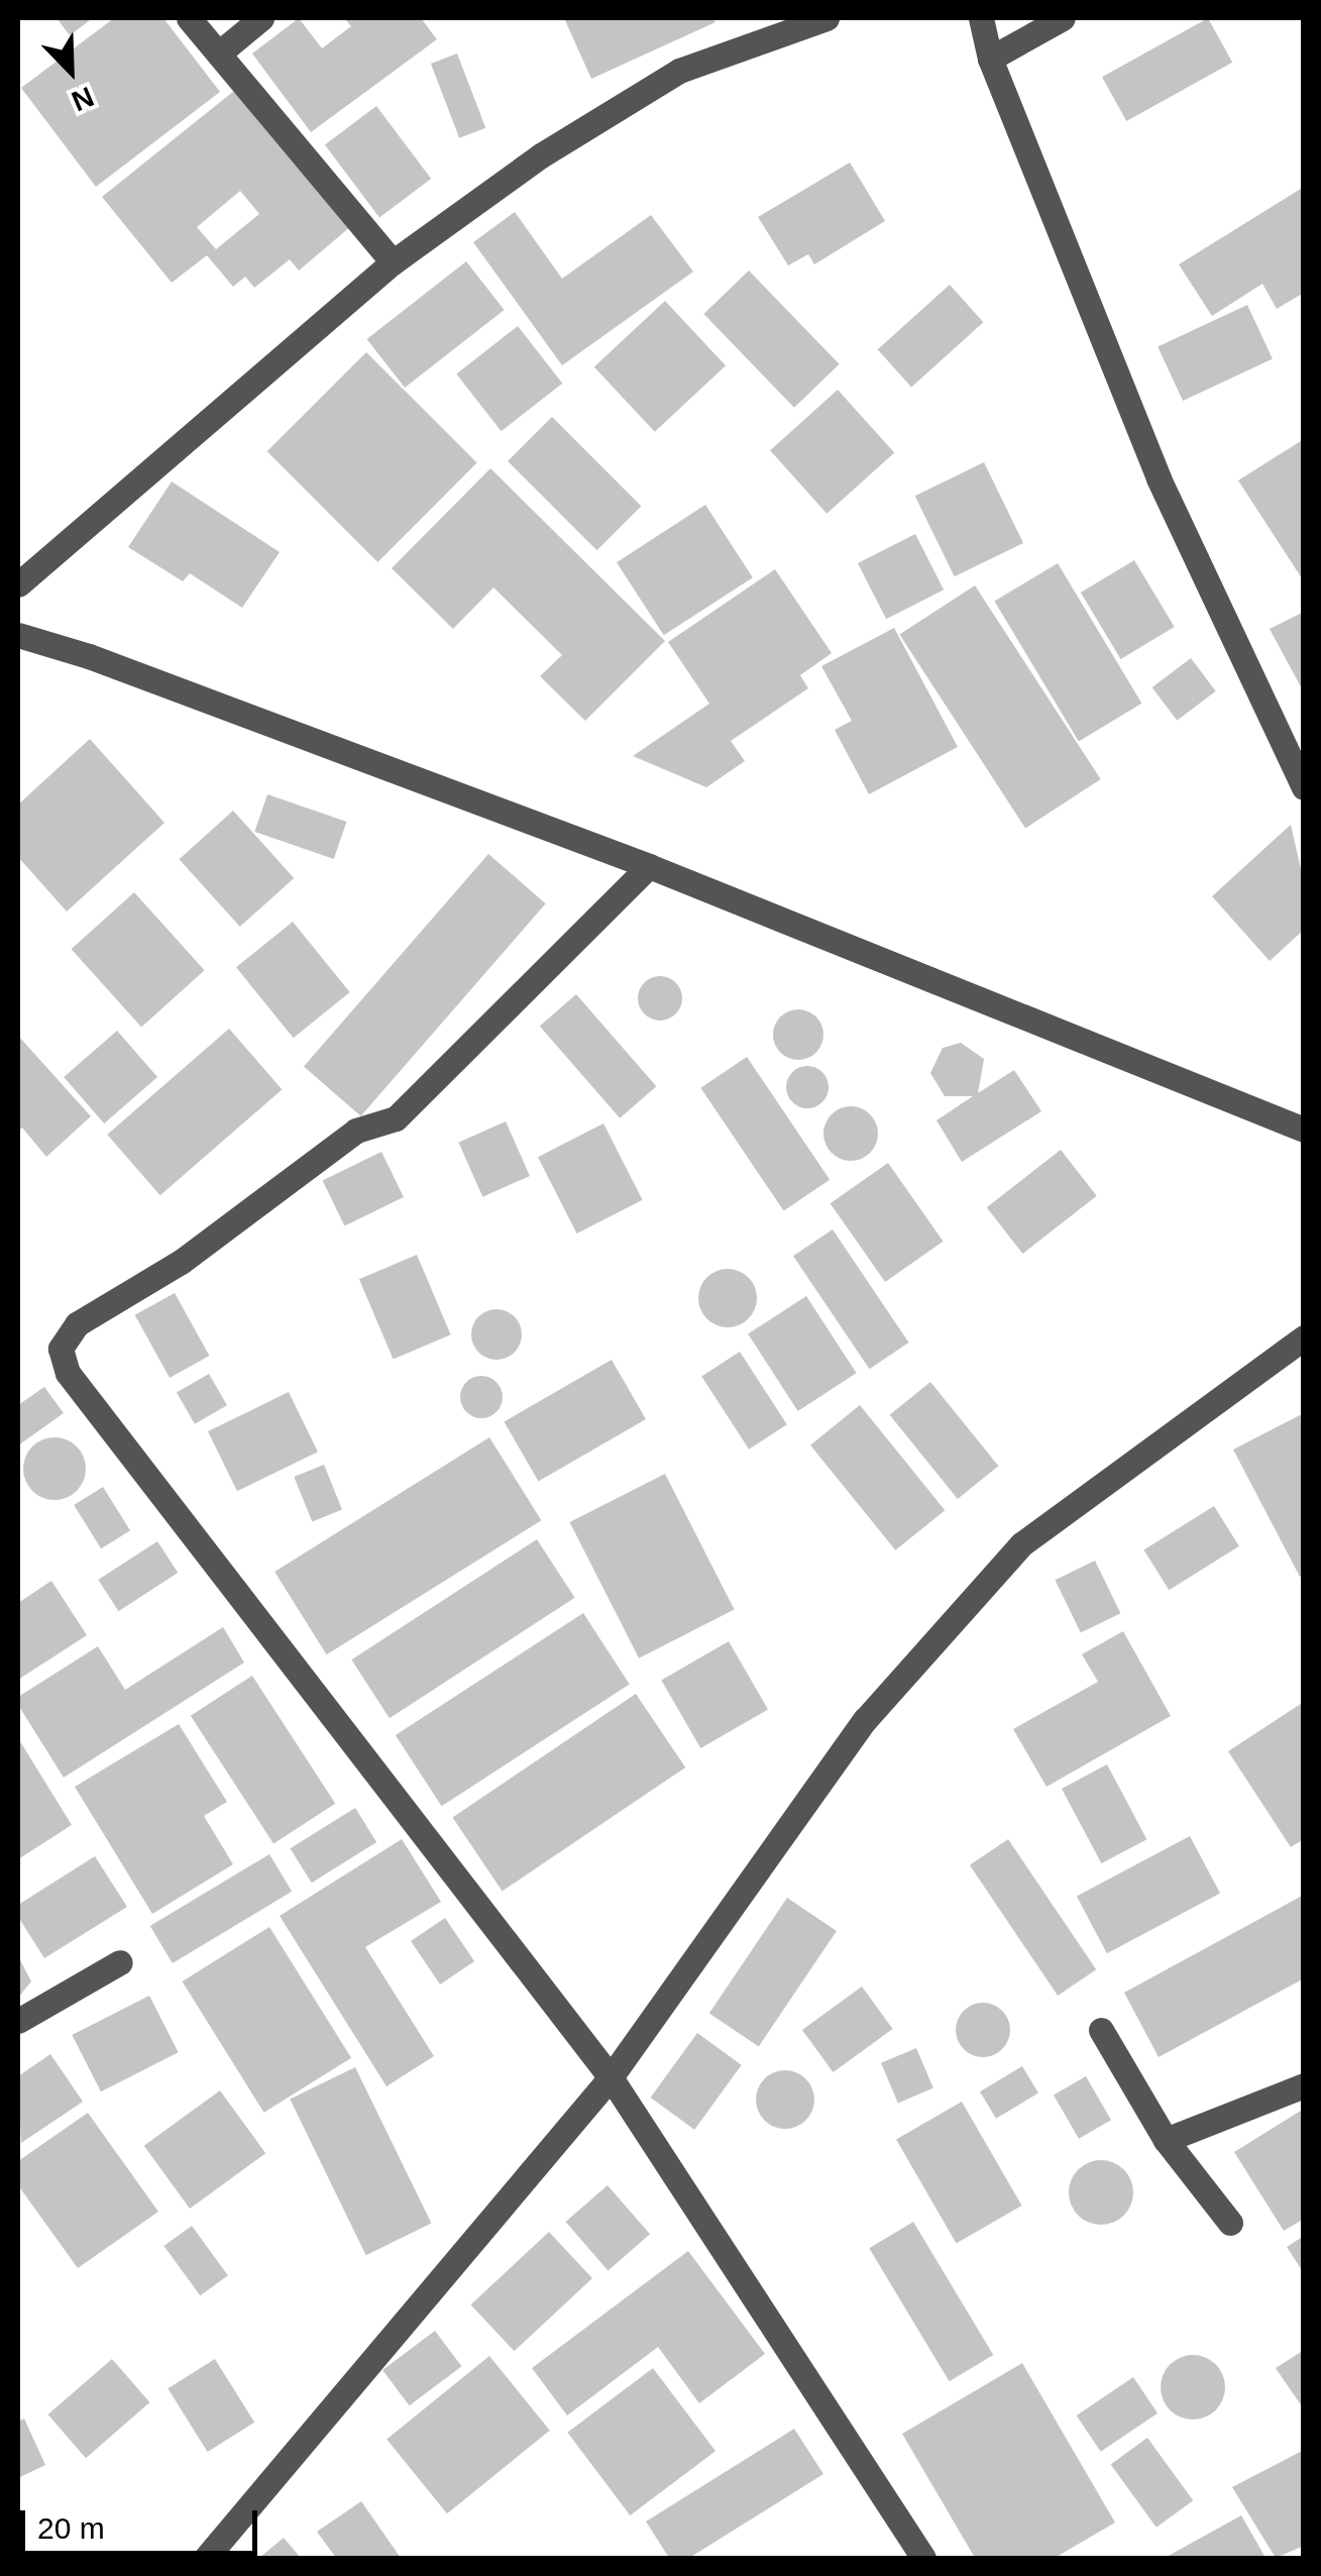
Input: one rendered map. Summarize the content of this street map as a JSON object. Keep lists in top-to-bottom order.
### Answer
{
  "scale_bar": "20 m",
  "north": "bottom right"
}
